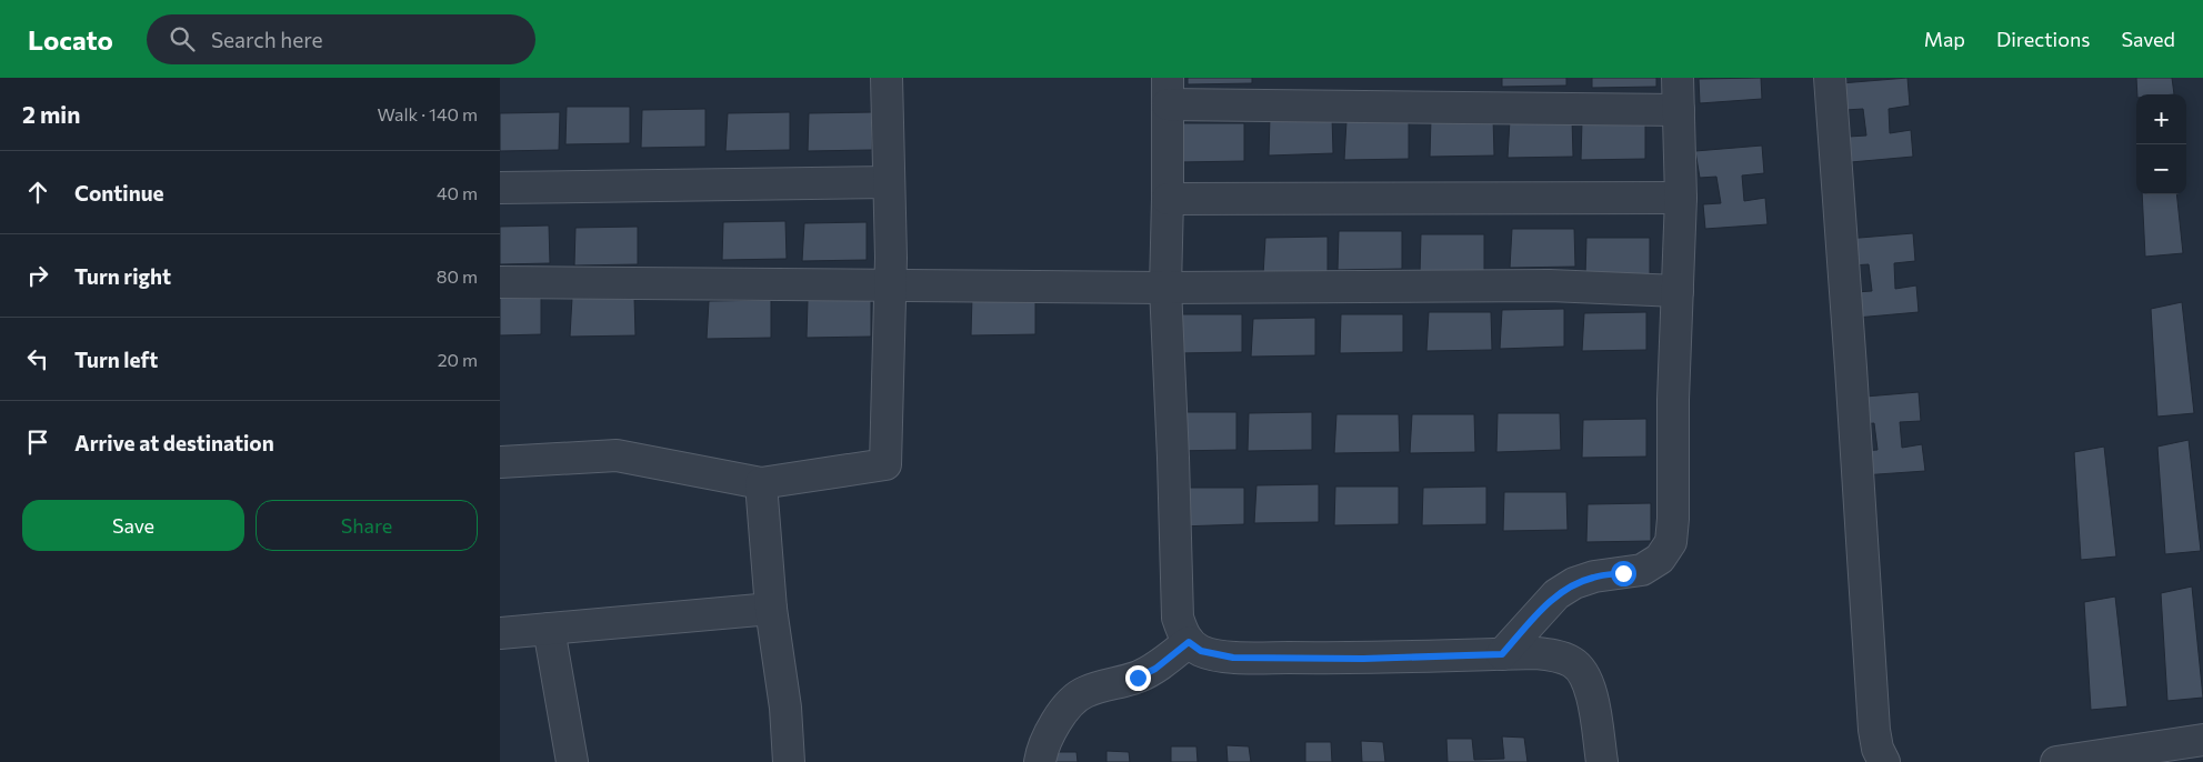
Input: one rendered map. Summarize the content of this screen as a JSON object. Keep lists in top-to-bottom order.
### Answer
{
  "page": {
    "header": "Locato",
    "search": "Search here",
    "nav": ["Map", "Directions", "Saved"],
    "heading": ["2 min", "Walk · 140 m"],
    "map_buttons": ["+", "−"],
    "list": [
      ["Continue", "40 m"],
      ["Turn right", "80 m"],
      ["Turn left", "20 m"],
      "Arrive at destination"
    ],
    "buttons": ["Save", "Share"]
  }
}
